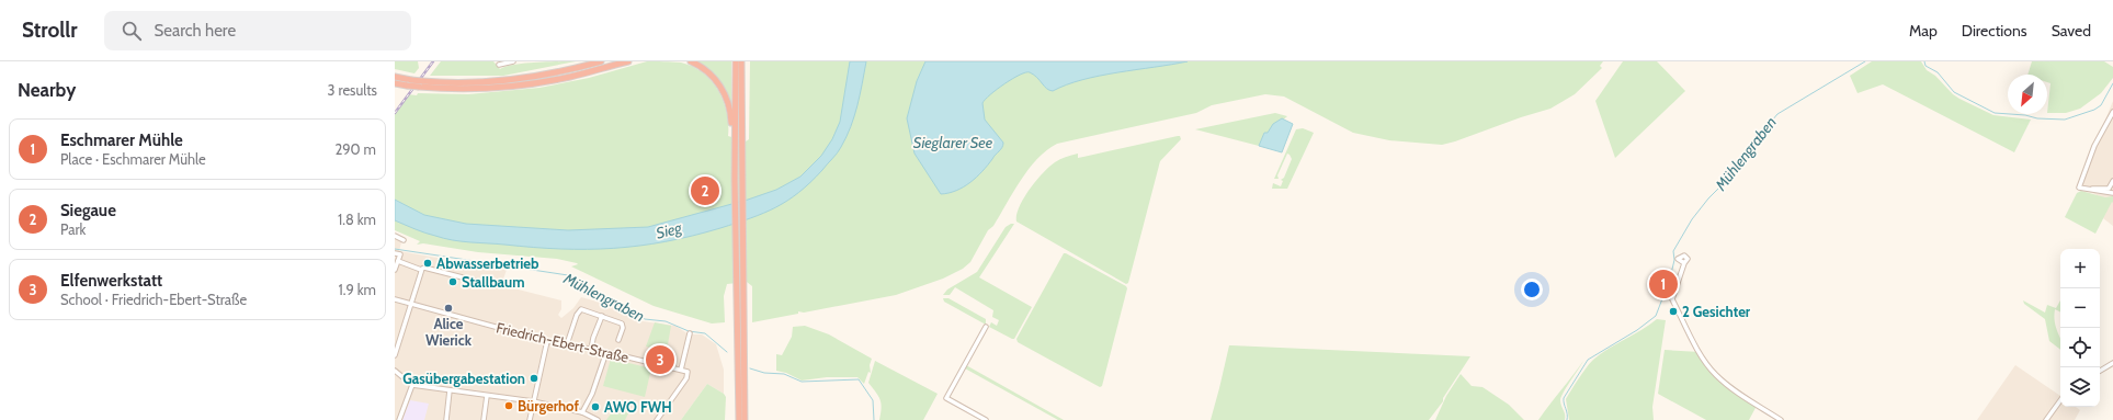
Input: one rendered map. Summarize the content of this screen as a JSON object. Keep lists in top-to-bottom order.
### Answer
{
  "streets": {
    "street": ["Friedrich-Ebert-Straße"]
  },
  "water": ["Sieglarer See", "Mühlengraben", "Sieg"],
  "places": [
    "Abwasserbetrieb",
    "Stallbaum",
    "Alice Wierick",
    "2 Gesichter",
    "Gasübergabestation",
    "Bürgerhof",
    "AWO FWH"
  ],
  "north": "bottom left",
  "page": {
    "header": "Strollr",
    "search": "Search here",
    "nav": ["Map", "Directions", "Saved"],
    "heading": ["Nearby", "3 results"],
    "list": [
      {
        "mark": "1",
        "name": "Eschmarer Mühle",
        "note": "Place · Eschmarer Mühle",
        "value": "290 m"
      },
      {
        "mark": "2",
        "name": "Siegaue",
        "note": "Park",
        "value": "1.8 km"
      },
      {
        "mark": "3",
        "name": "Elfenwerkstatt",
        "note": "School · Friedrich-Ebert-Straße",
        "value": "1.9 km"
      }
    ],
    "pins": ["2", "1", "3"],
    "map_buttons": ["+", "−"]
  }
}
